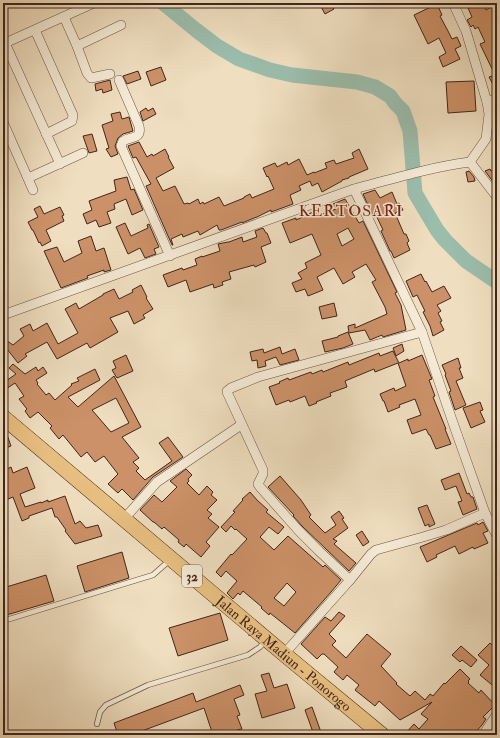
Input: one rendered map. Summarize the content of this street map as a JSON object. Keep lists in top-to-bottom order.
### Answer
{
  "streets": {
    "highway": ["32", "Jalan Raya Madiun - Ponorogo"]
  },
  "districts": ["KERTOSARI"]
}
